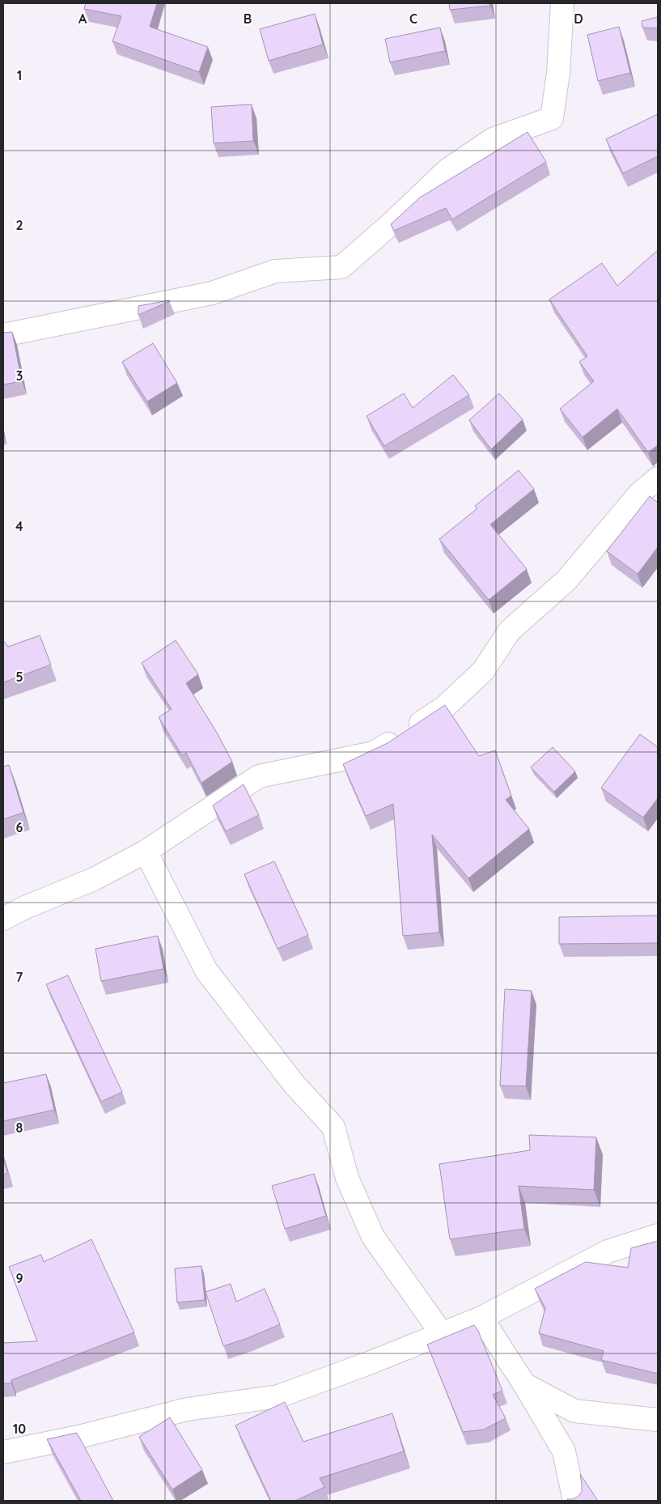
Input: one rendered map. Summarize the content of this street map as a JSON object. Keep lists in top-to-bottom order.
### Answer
{
  "grid": {
    "columns": [
      "A",
      "B",
      "C",
      "D"
    ],
    "rows": [
      "1",
      "2",
      "3",
      "4",
      "5",
      "6",
      "7",
      "8",
      "9",
      "10"
    ]
  }
}
